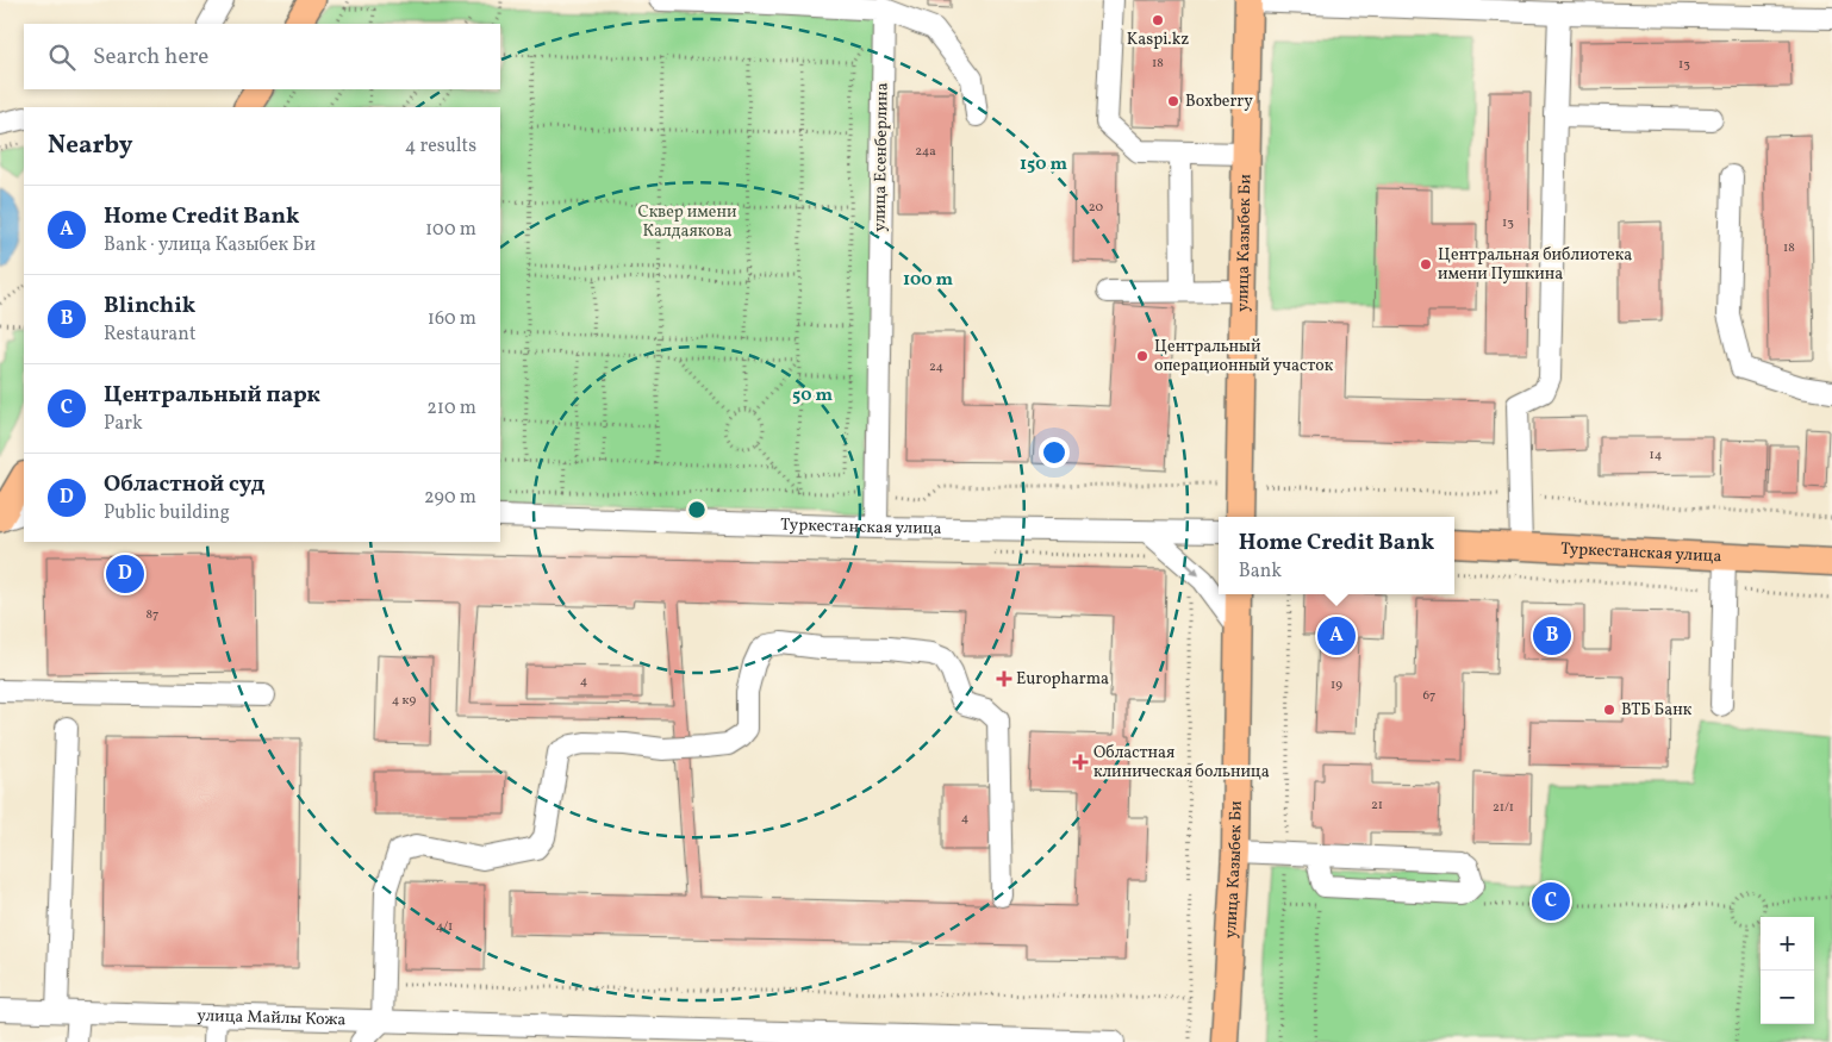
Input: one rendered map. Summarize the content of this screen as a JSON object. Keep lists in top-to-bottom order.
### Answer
{
  "streets": {
    "main road": ["улица Казыбек Би", "Туркестанская улица"],
    "street": ["улица Есенберлина", "улица Майлы Кожа"]
  },
  "crossings": [
    ["улица Есенберлина", "Туркестанская улица"]
  ],
  "parks": ["Сквер имени Калдаякова"],
  "places": {
    "other": [
      "Kaspi.kz",
      "Boxberry",
      "Центральная библиотека имени Пушкина",
      "Центральный операционный участок",
      "ВТБ Банк"
    ],
    "health": ["Europharma", "Областная клиническая больница"]
  },
  "house_numbers": [
    "18",
    "13",
    "24а",
    "20",
    "13",
    "18",
    "24",
    "14",
    "87",
    "4",
    "19",
    "67",
    "4 к9",
    "21",
    "21/1",
    "4",
    "4/1"
  ],
  "page": {
    "search": "Search here",
    "heading": ["Nearby", "4 results"],
    "list": [
      {
        "mark": "A",
        "name": "Home Credit Bank",
        "note": "Bank · улица Казыбек Би",
        "value": "100 m"
      },
      {
        "mark": "B",
        "name": "Blinchik",
        "note": "Restaurant",
        "value": "160 m"
      },
      {
        "mark": "C",
        "name": "Центральный парк",
        "note": "Park",
        "value": "210 m"
      },
      {
        "mark": "D",
        "name": "Областной суд",
        "note": "Public building",
        "value": "290 m"
      }
    ],
    "popup": ["Home Credit Bank", "Bank"],
    "pins": [
      "D",
      "A",
      "B",
      "C"
    ],
    "map_buttons": ["+", "−"]
  },
  "rings": ["150 m", "100 m", "50 m"]
}
